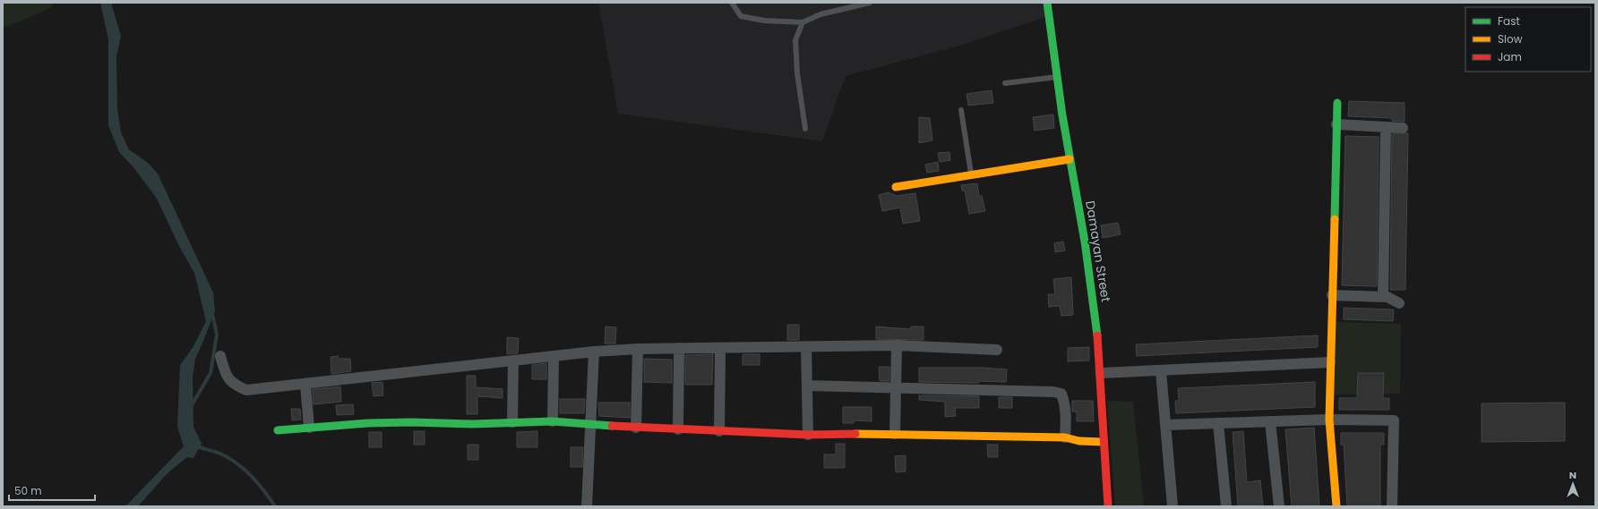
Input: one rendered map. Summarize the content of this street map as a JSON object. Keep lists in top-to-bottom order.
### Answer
{
  "streets": {
    "street": ["Damayan Street"]
  },
  "legend": ["Fast", "Slow", "Jam"],
  "scale_bar": "50 m",
  "north": "top"
}
